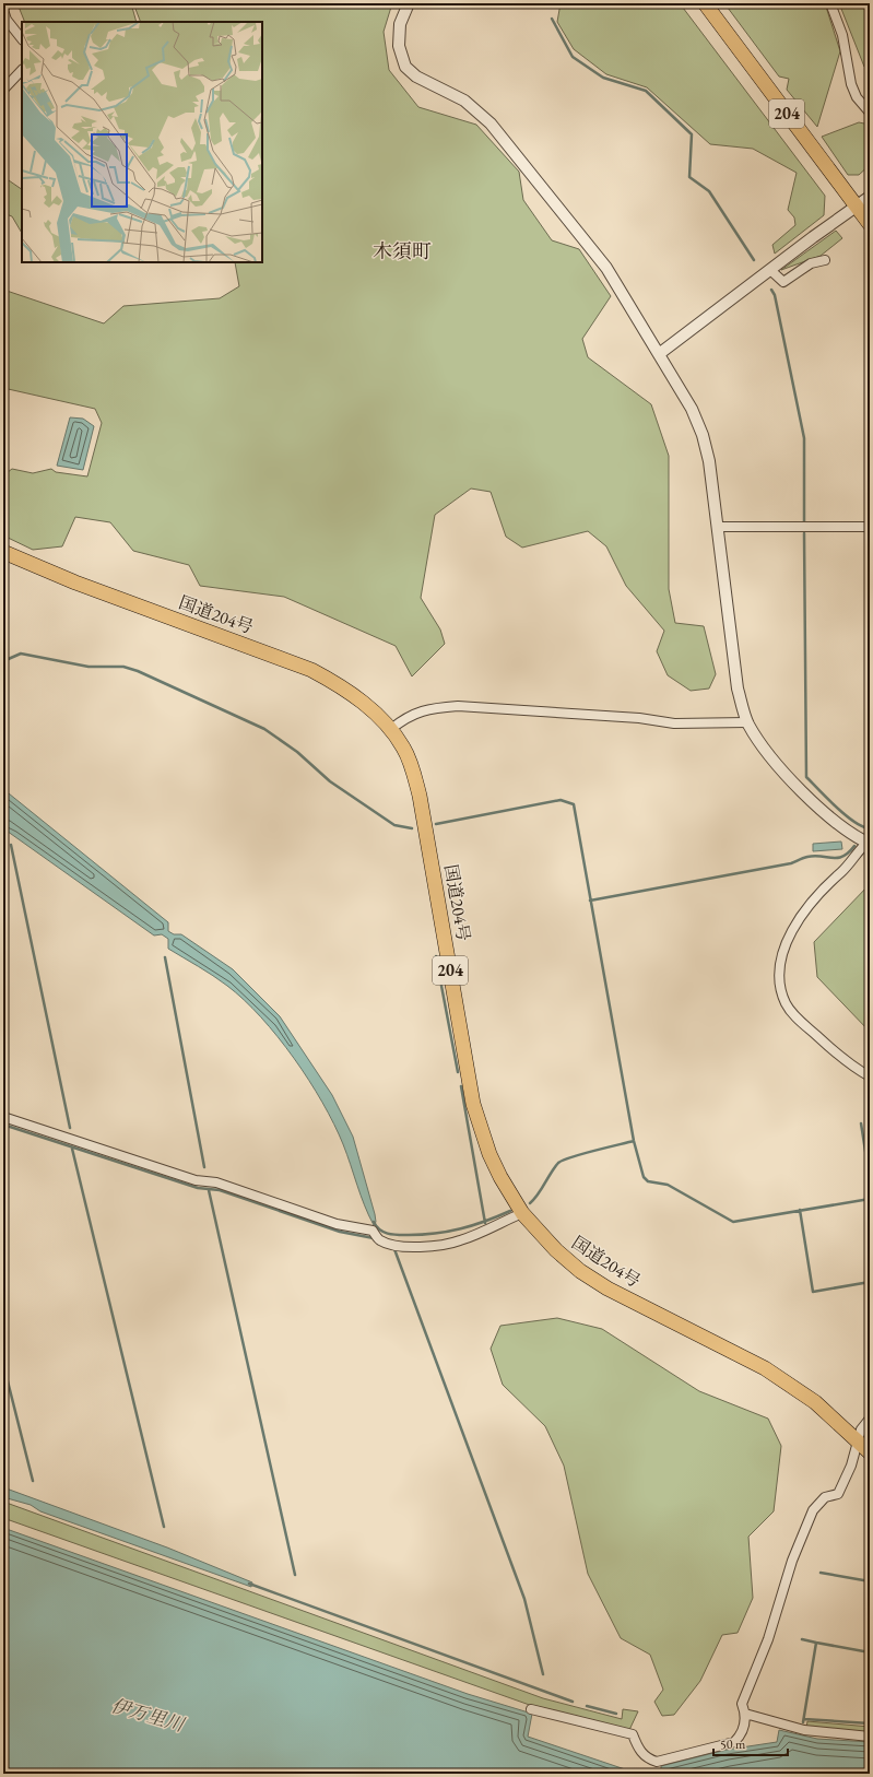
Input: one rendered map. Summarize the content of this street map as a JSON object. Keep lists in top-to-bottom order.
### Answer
{
  "streets": {
    "highway": ["204", "国道204号"]
  },
  "districts": ["木須町"],
  "water": ["伊万里川"],
  "scale_bar": "50 m"
}
